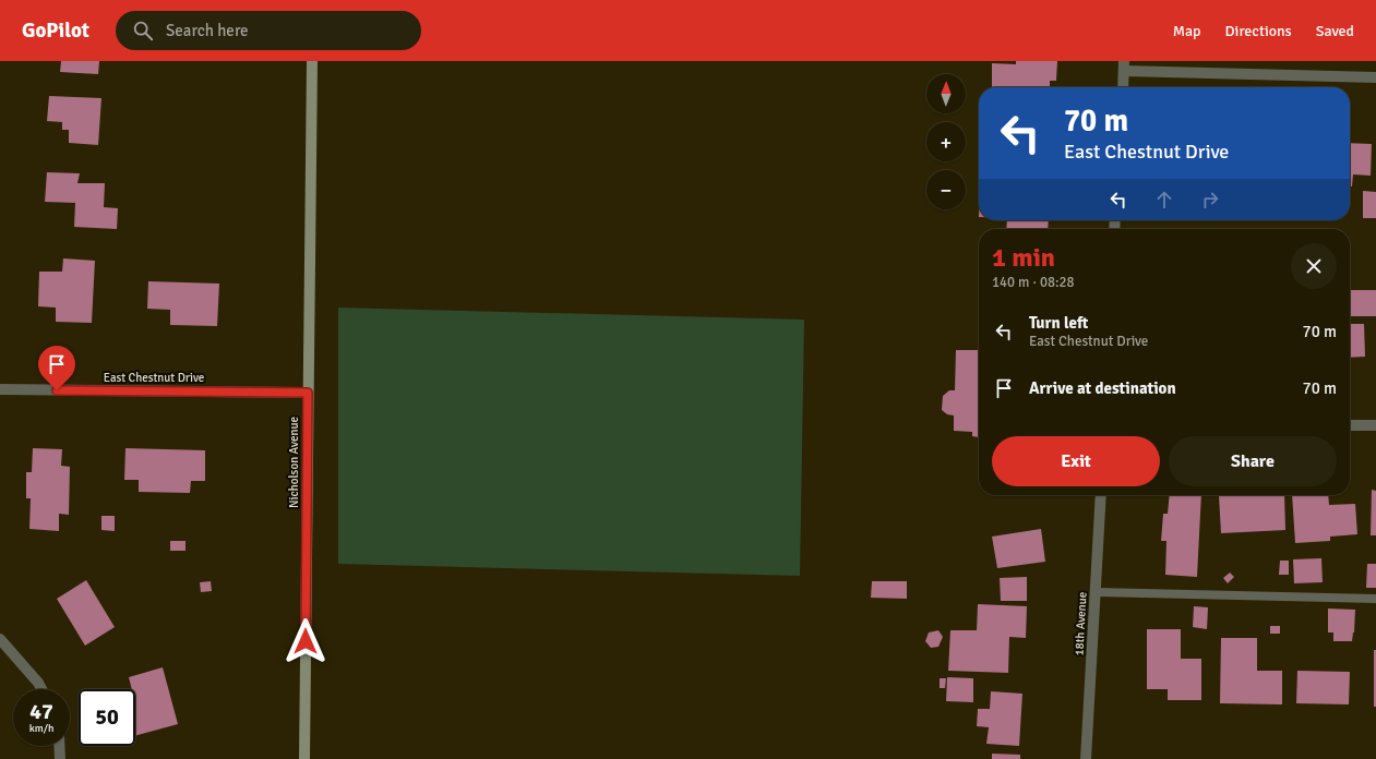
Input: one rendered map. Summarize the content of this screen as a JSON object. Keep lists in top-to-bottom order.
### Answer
{
  "streets": {
    "main road": ["Nicholson Avenue"],
    "street": ["East Chestnut Drive", "18th Avenue"]
  },
  "crossings": [
    ["East Chestnut Drive", "Nicholson Avenue"]
  ],
  "north": "top",
  "page": {
    "header": "GoPilot",
    "search": "Search here",
    "nav": ["Map", "Directions", "Saved"],
    "map_buttons": ["+", "−"],
    "turn": ["70 m", "East Chestnut Drive"],
    "heading": ["1 min", "140 m · 08:28"],
    "list": [
      {
        "name": "Turn left",
        "note": "East Chestnut Drive",
        "value": "70 m"
      },
      {
        "name": "Arrive at destination",
        "value": "70 m"
      }
    ],
    "buttons": ["Exit", "Share"],
    "speed": "47 km/h",
    "limit": "50"
  }
}
